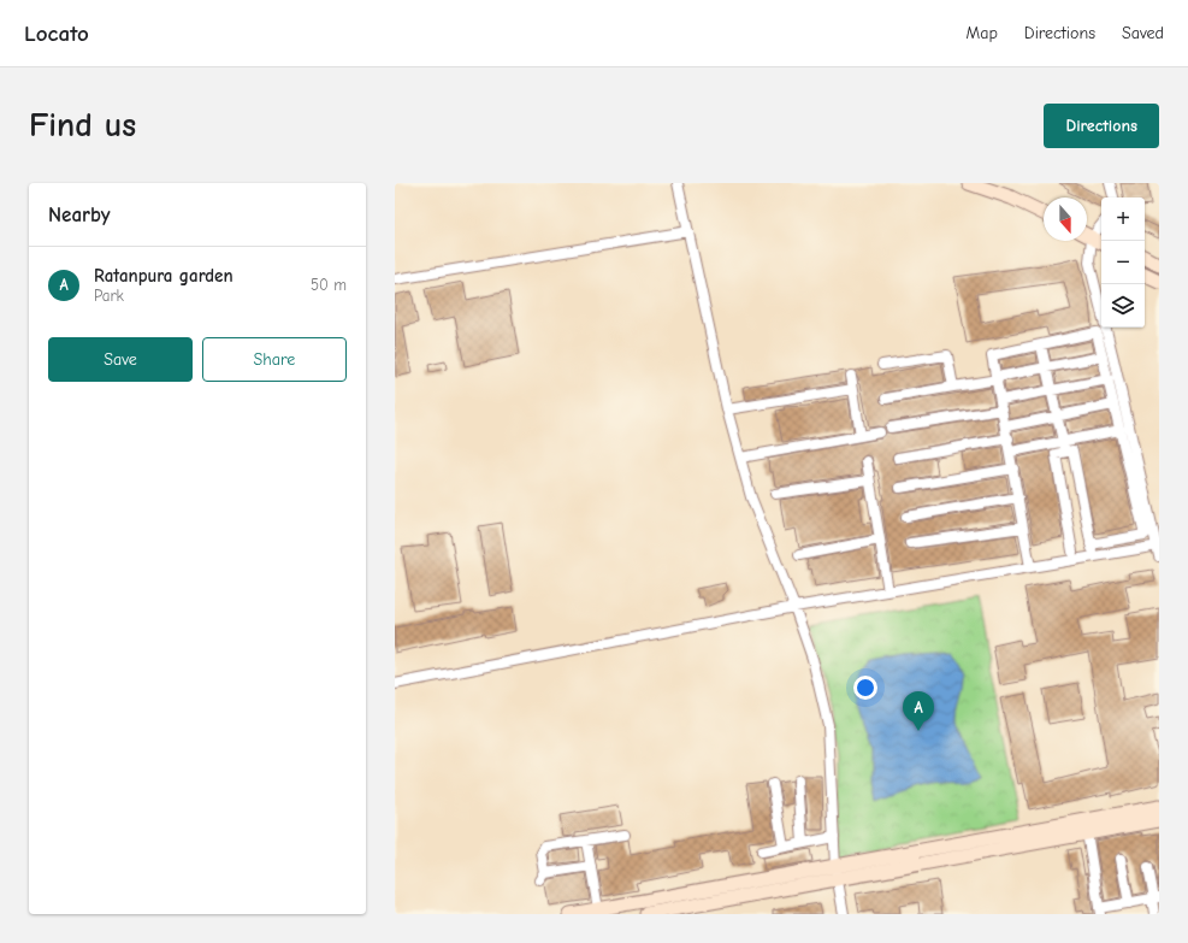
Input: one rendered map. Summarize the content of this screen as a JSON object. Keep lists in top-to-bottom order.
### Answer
{
  "north": "bottom",
  "page": {
    "header": "Locato",
    "nav": ["Map", "Directions", "Saved"],
    "buttons": [
      "Directions",
      ["Save", "Share"]
    ],
    "title": "Find us",
    "heading": "Nearby",
    "map_buttons": ["+", "−"],
    "list": [
      {
        "mark": "A",
        "name": "Ratanpura garden",
        "note": "Park",
        "value": "50 m"
      }
    ],
    "pins": "A"
  }
}
